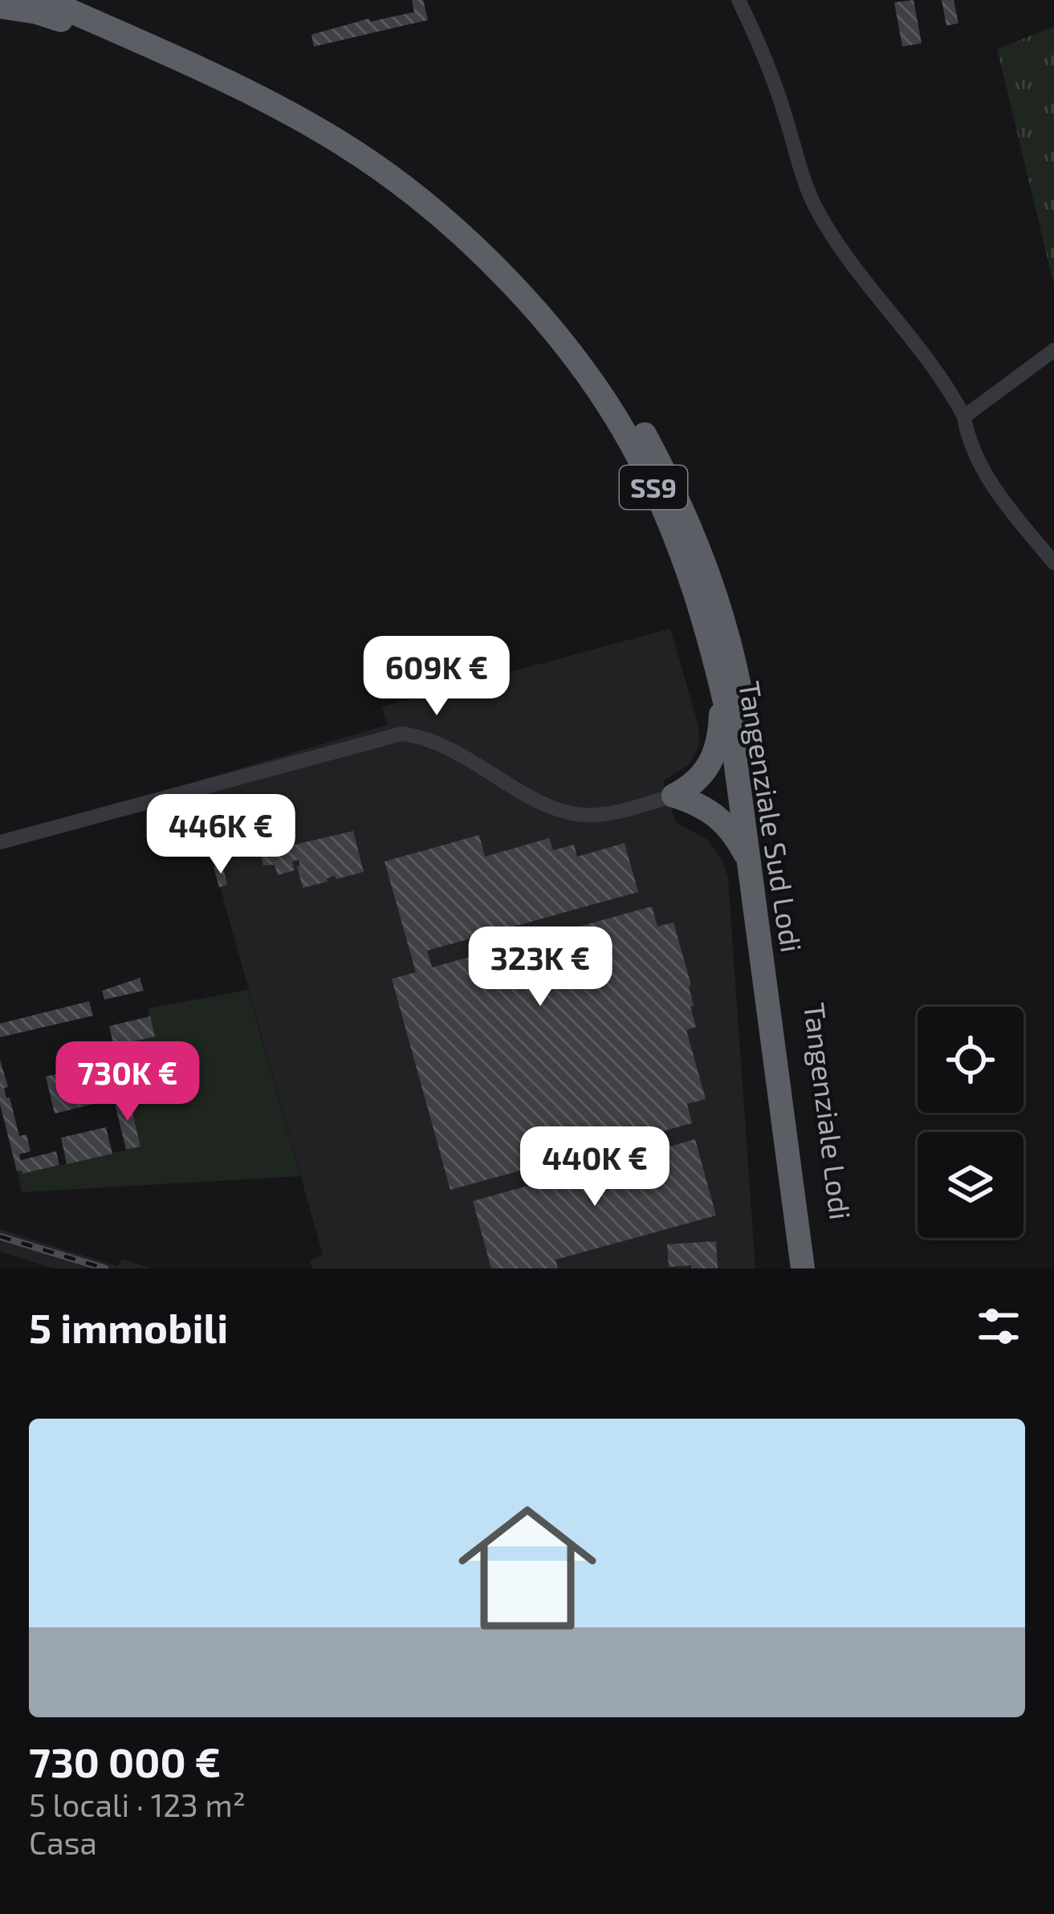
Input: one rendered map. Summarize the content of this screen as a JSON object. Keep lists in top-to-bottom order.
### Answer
{
  "streets": {
    "highway": ["SS9", "Tangenziale Sud Lodi", "Tangenziale Lodi"]
  },
  "page": {
    "price": [
      "609K €",
      "446K €",
      "323K €",
      "730K €",
      "440K €"
    ],
    "heading": "5 immobili",
    "list": [
      {
        "name": "730 000 €",
        "note": "5 locali · 123 m² · Casa"
      }
    ]
  }
}
